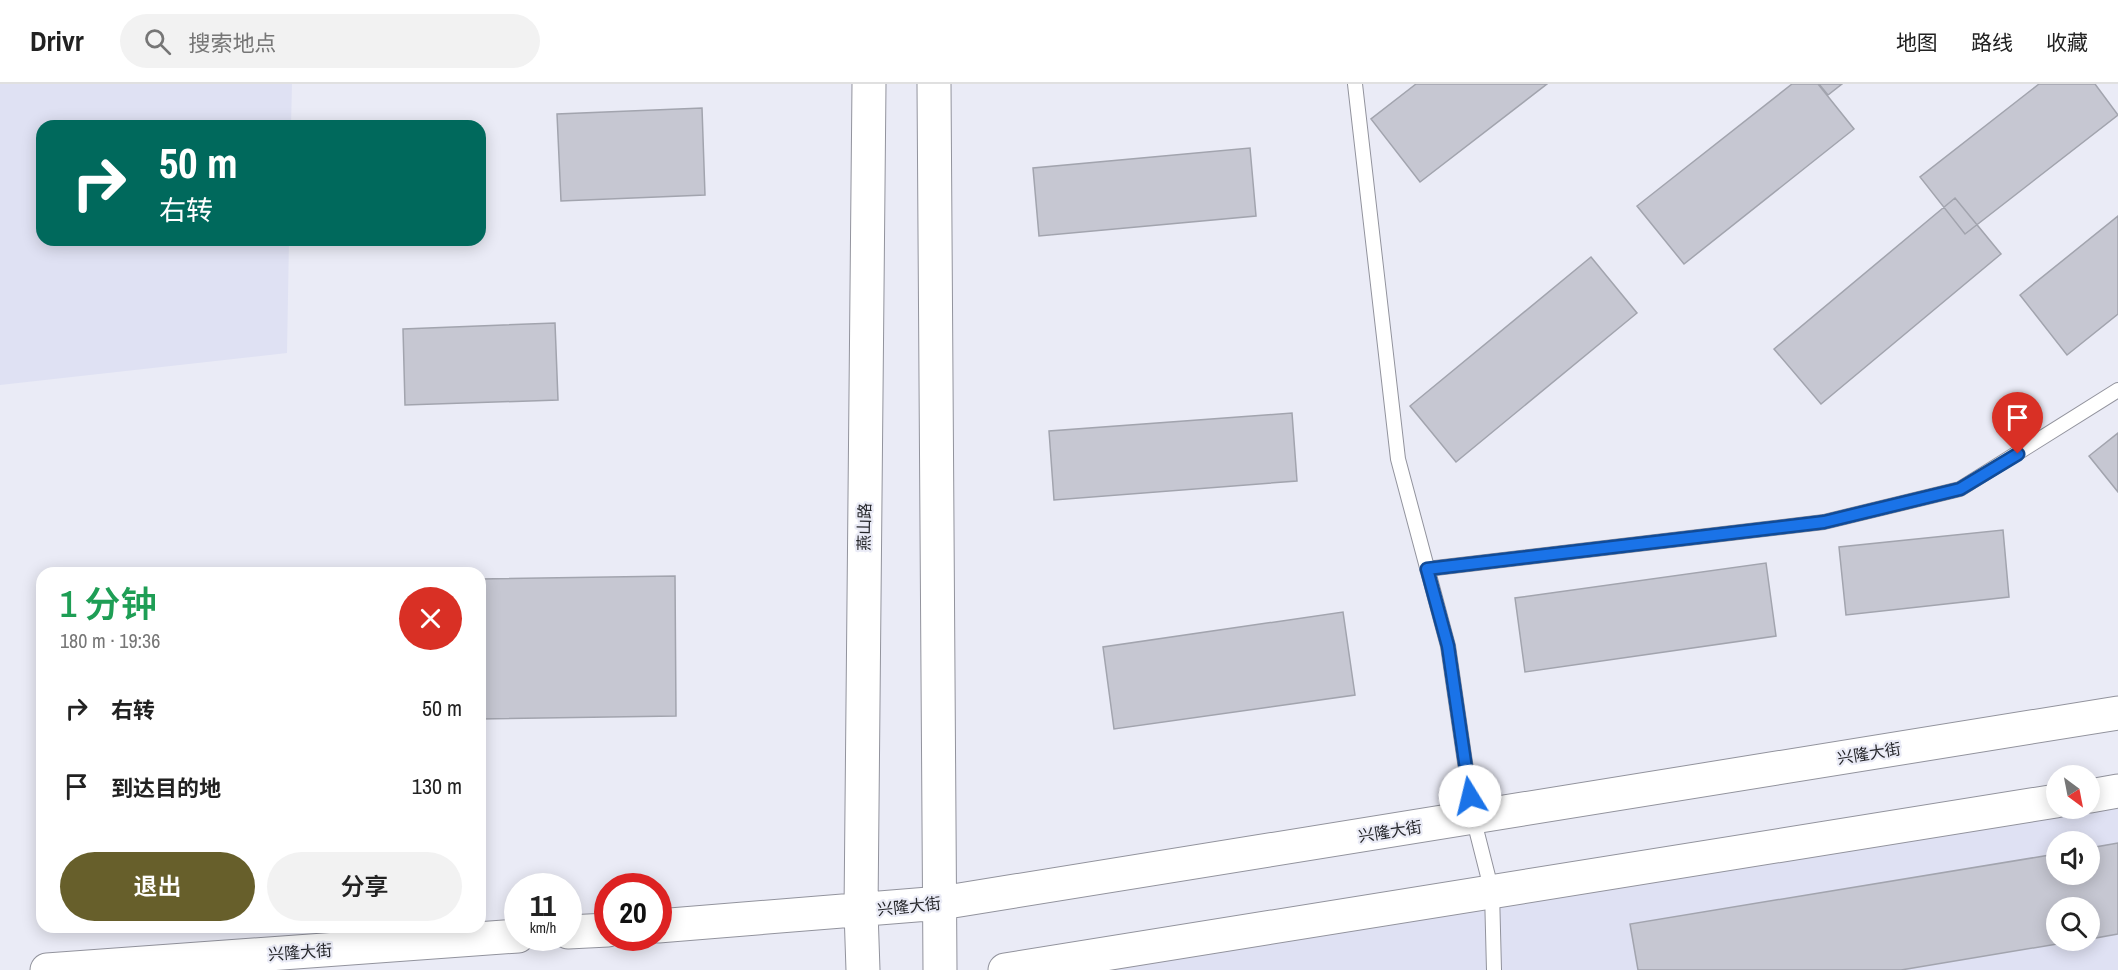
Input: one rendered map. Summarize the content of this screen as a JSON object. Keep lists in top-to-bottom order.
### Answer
{
  "streets": {
    "main road": ["燕山路", "兴隆大街"]
  },
  "crossings": [
    ["燕山路", "兴隆大街"]
  ],
  "north": "bottom right",
  "page": {
    "header": "Drivr",
    "search": "搜索地点",
    "nav": ["地图", "路线", "收藏"],
    "turn": ["50 m", "右转"],
    "heading": ["1 分钟", "180 m · 19:36"],
    "list": [
      {
        "name": "右转",
        "value": "50 m"
      },
      {
        "name": "到达目的地",
        "value": "130 m"
      }
    ],
    "buttons": ["退出", "分享"],
    "speed": "11 km/h",
    "limit": "20"
  }
}
